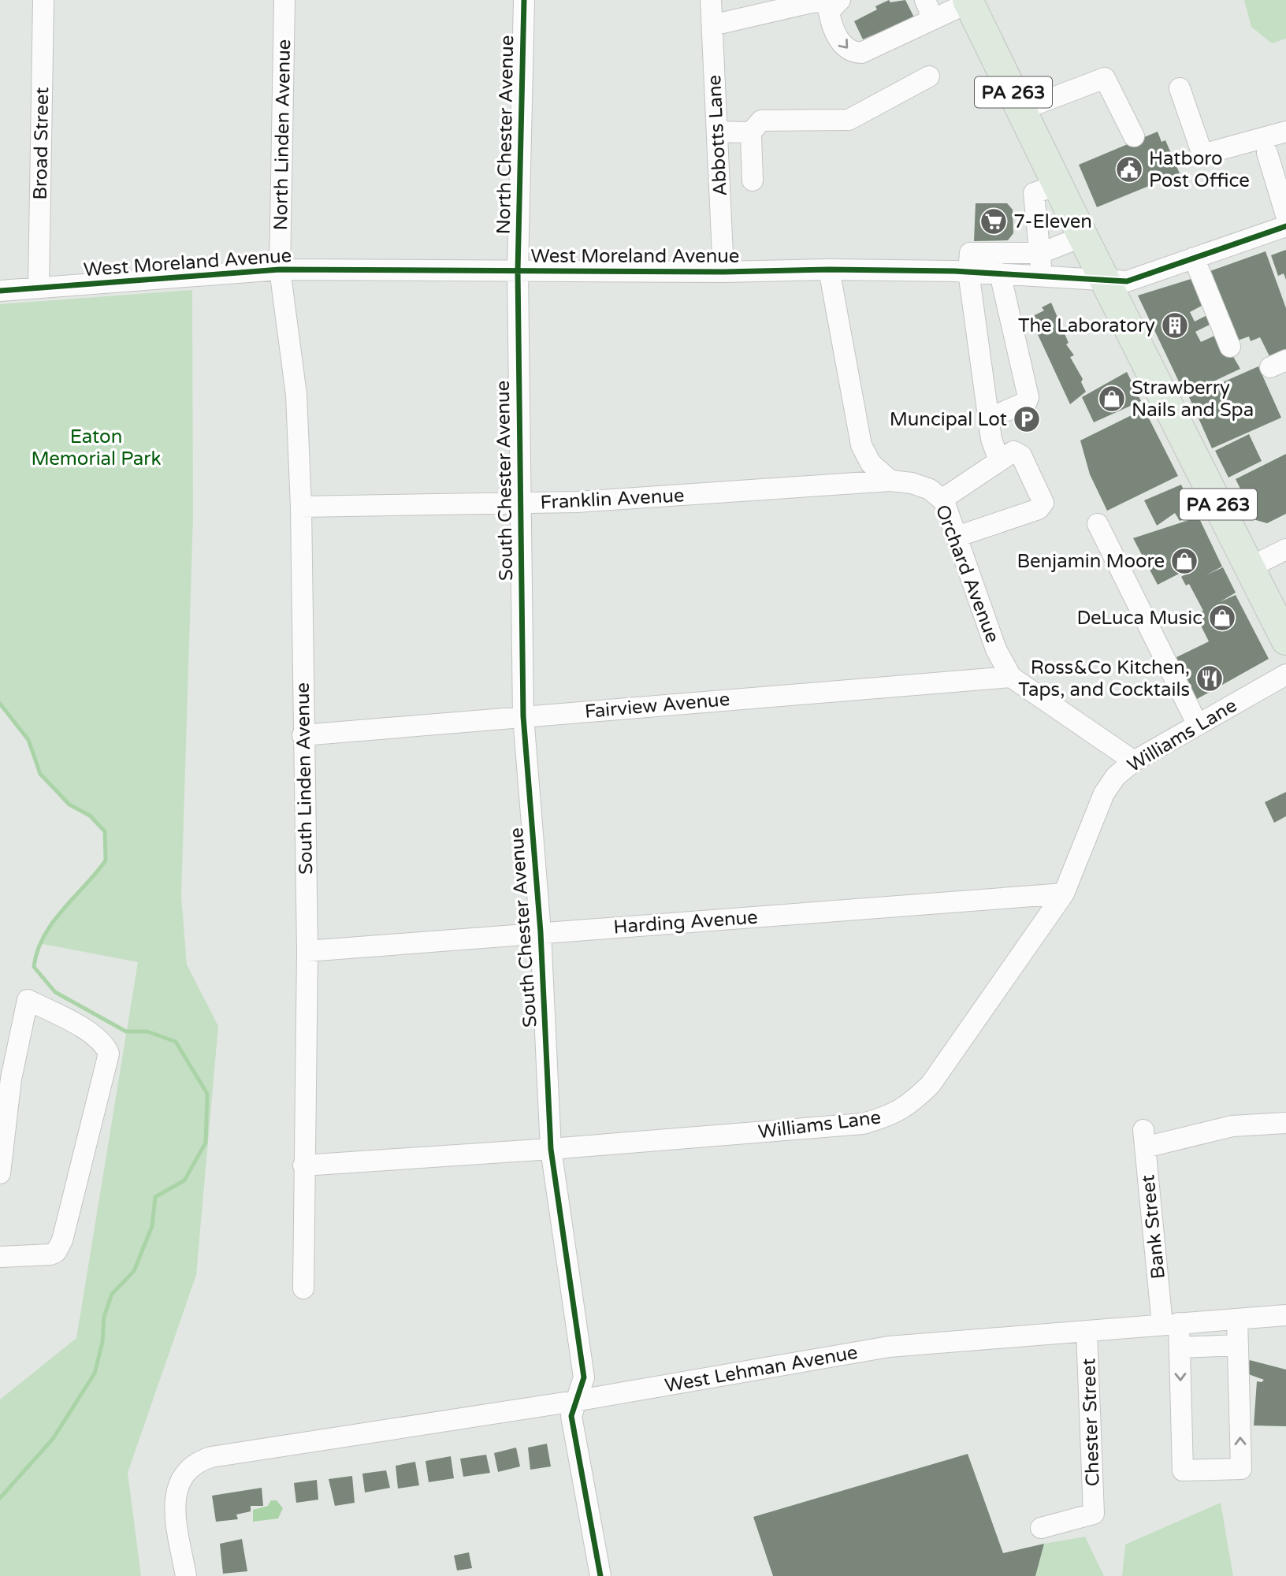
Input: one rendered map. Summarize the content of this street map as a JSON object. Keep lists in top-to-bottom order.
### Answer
{
  "streets": {
    "highway": ["PA 263"],
    "street": [
      "North Linden Avenue",
      "North Chester Avenue",
      "Abbotts Lane",
      "Broad Street",
      "West Moreland Avenue",
      "South Chester Avenue",
      "Franklin Avenue",
      "Orchard Avenue",
      "Fairview Avenue",
      "Williams Lane",
      "South Linden Avenue",
      "Harding Avenue",
      "Bank Street",
      "West Lehman Avenue",
      "Chester Street"
    ]
  },
  "crossings": [
    ["PA 263", "West Moreland Avenue"],
    ["North Linden Avenue", "West Moreland Avenue"],
    ["North Linden Avenue", "South Linden Avenue"],
    ["North Chester Avenue", "West Moreland Avenue"],
    ["North Chester Avenue", "South Chester Avenue"],
    ["Abbotts Lane", "West Moreland Avenue"],
    ["Broad Street", "West Moreland Avenue"],
    ["West Moreland Avenue", "South Chester Avenue"],
    ["West Moreland Avenue", "South Linden Avenue"],
    ["South Chester Avenue", "Franklin Avenue"],
    ["South Chester Avenue", "Fairview Avenue"],
    ["South Chester Avenue", "Williams Lane"],
    ["South Chester Avenue", "Harding Avenue"],
    ["South Chester Avenue", "West Lehman Avenue"],
    ["Franklin Avenue", "Orchard Avenue"],
    ["Franklin Avenue", "South Linden Avenue"],
    ["Orchard Avenue", "Fairview Avenue"],
    ["Orchard Avenue", "Williams Lane"],
    ["Fairview Avenue", "South Linden Avenue"],
    ["Williams Lane", "South Linden Avenue"],
    ["Williams Lane", "Harding Avenue"],
    ["South Linden Avenue", "Harding Avenue"],
    ["Bank Street", "West Lehman Avenue"],
    ["West Lehman Avenue", "Chester Street"]
  ],
  "parks": ["Eaton Memorial Park"],
  "places": {
    "public building": ["Hatboro Post Office"],
    "supermarket": ["7-Eleven"],
    "building": ["The Laboratory"],
    "shop": ["Strawberry Nails and Spa", "Benjamin Moore", "DeLuca Music"],
    "parking": ["Muncipal Lot"],
    "restaurant": ["Ross&Co Kitchen, Taps, and Cocktails"]
  }
}
